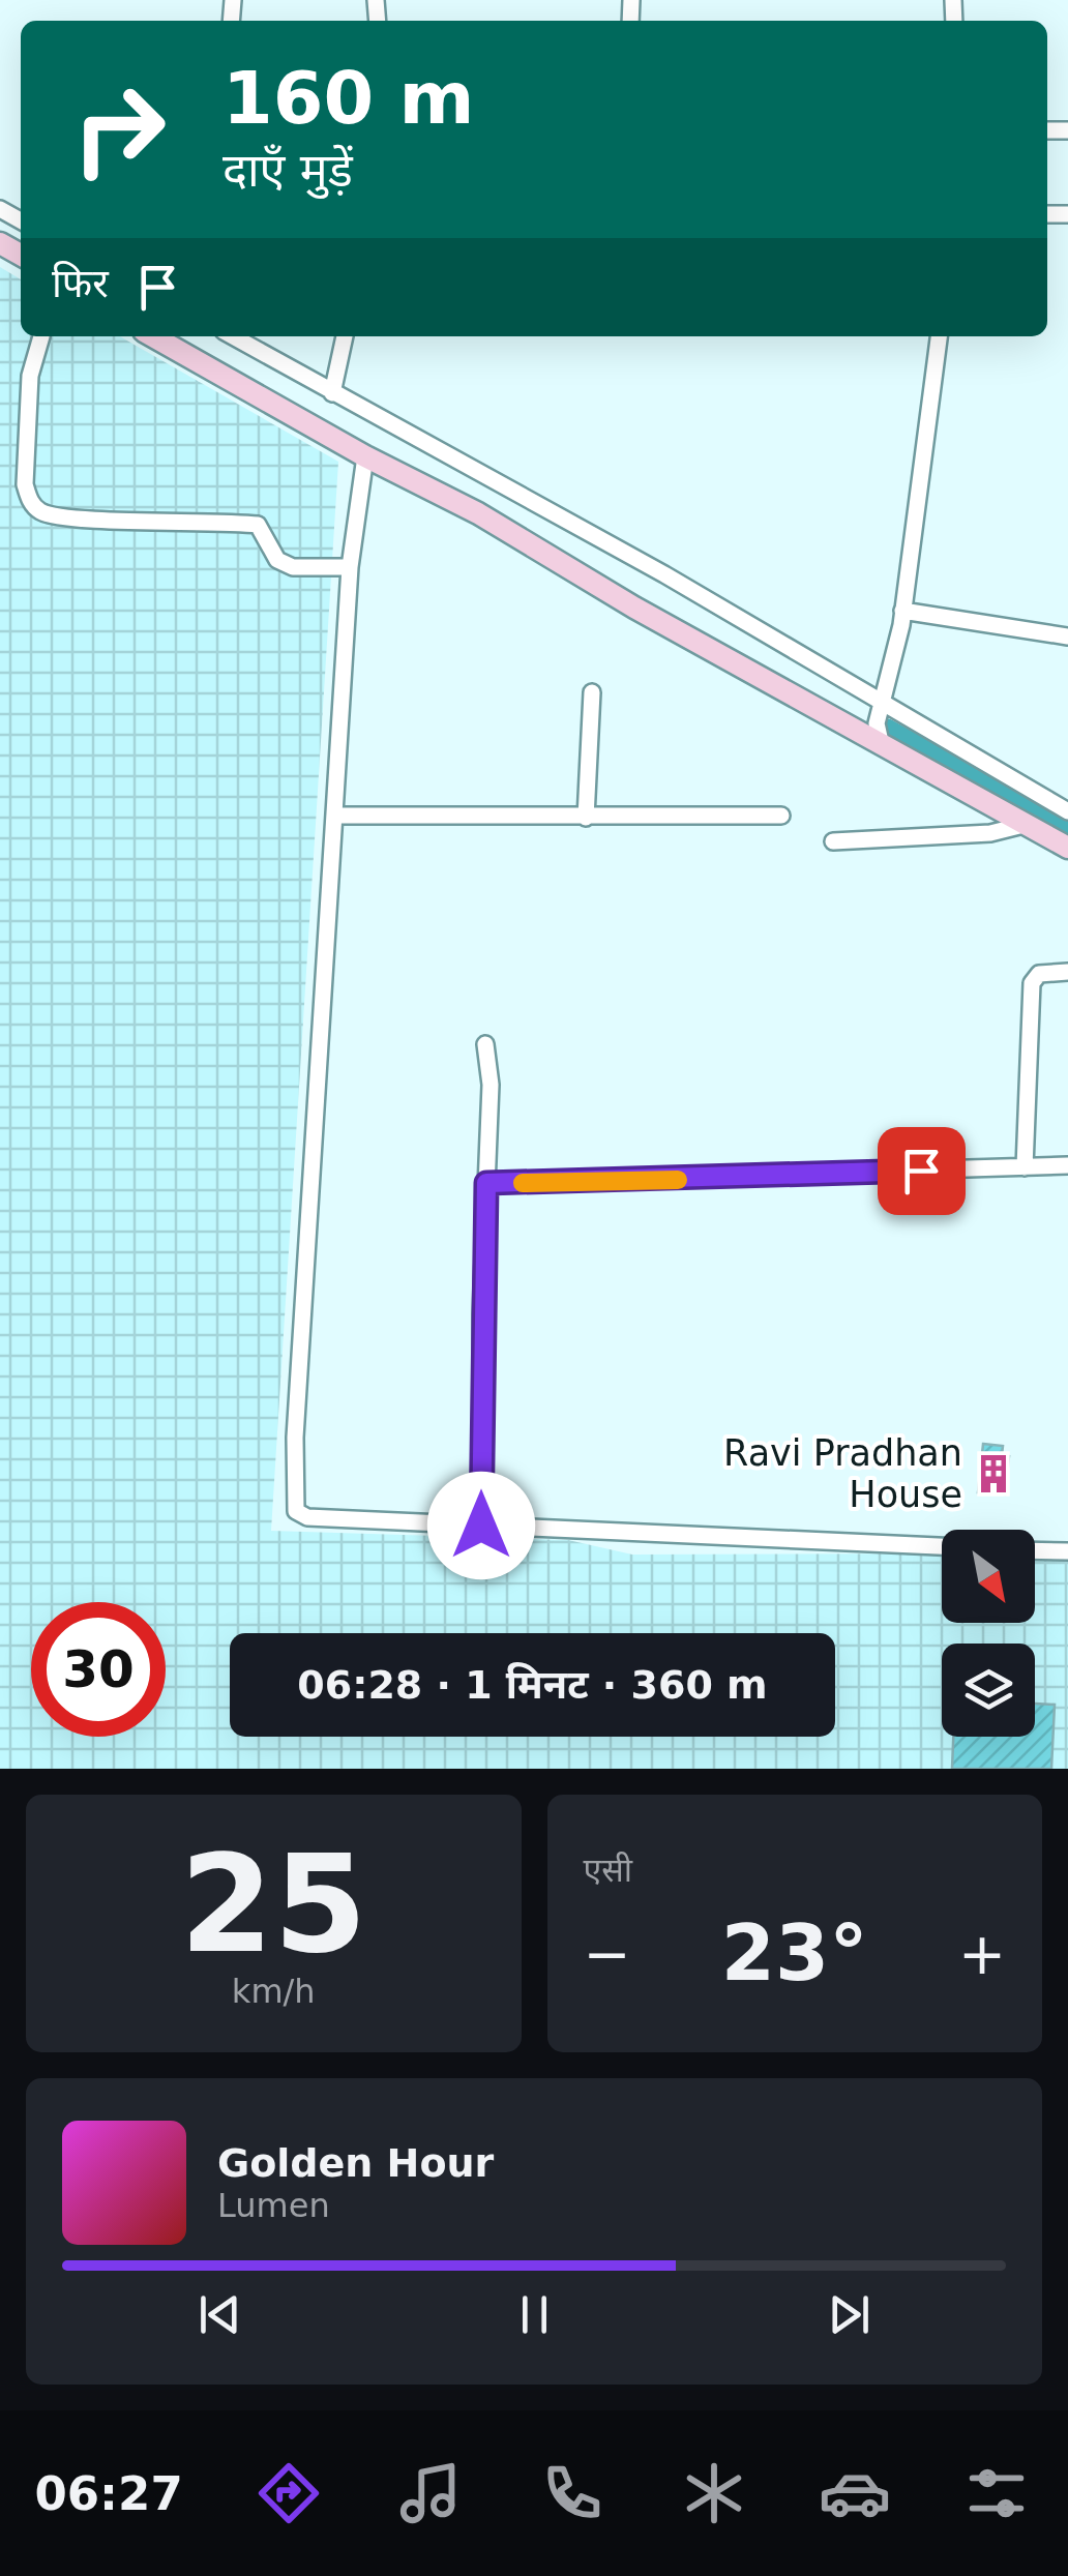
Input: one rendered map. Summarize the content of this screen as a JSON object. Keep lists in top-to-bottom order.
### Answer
{
  "places": {
    "building": ["Ravi Pradhan House"]
  },
  "north": "bottom right",
  "page": {
    "turn": ["160 m", "दाएँ मुड़ें"],
    "then": "फिर",
    "limit": "30",
    "trip": "06:28 · 1 मिनट · 360 m",
    "tile": [
      ["25", "km/h"],
      "एसी"
    ],
    "heat": ["−", "23°", "+"],
    "song": ["Golden Hour", "Lumen"],
    "tabs": "06:27"
  }
}
